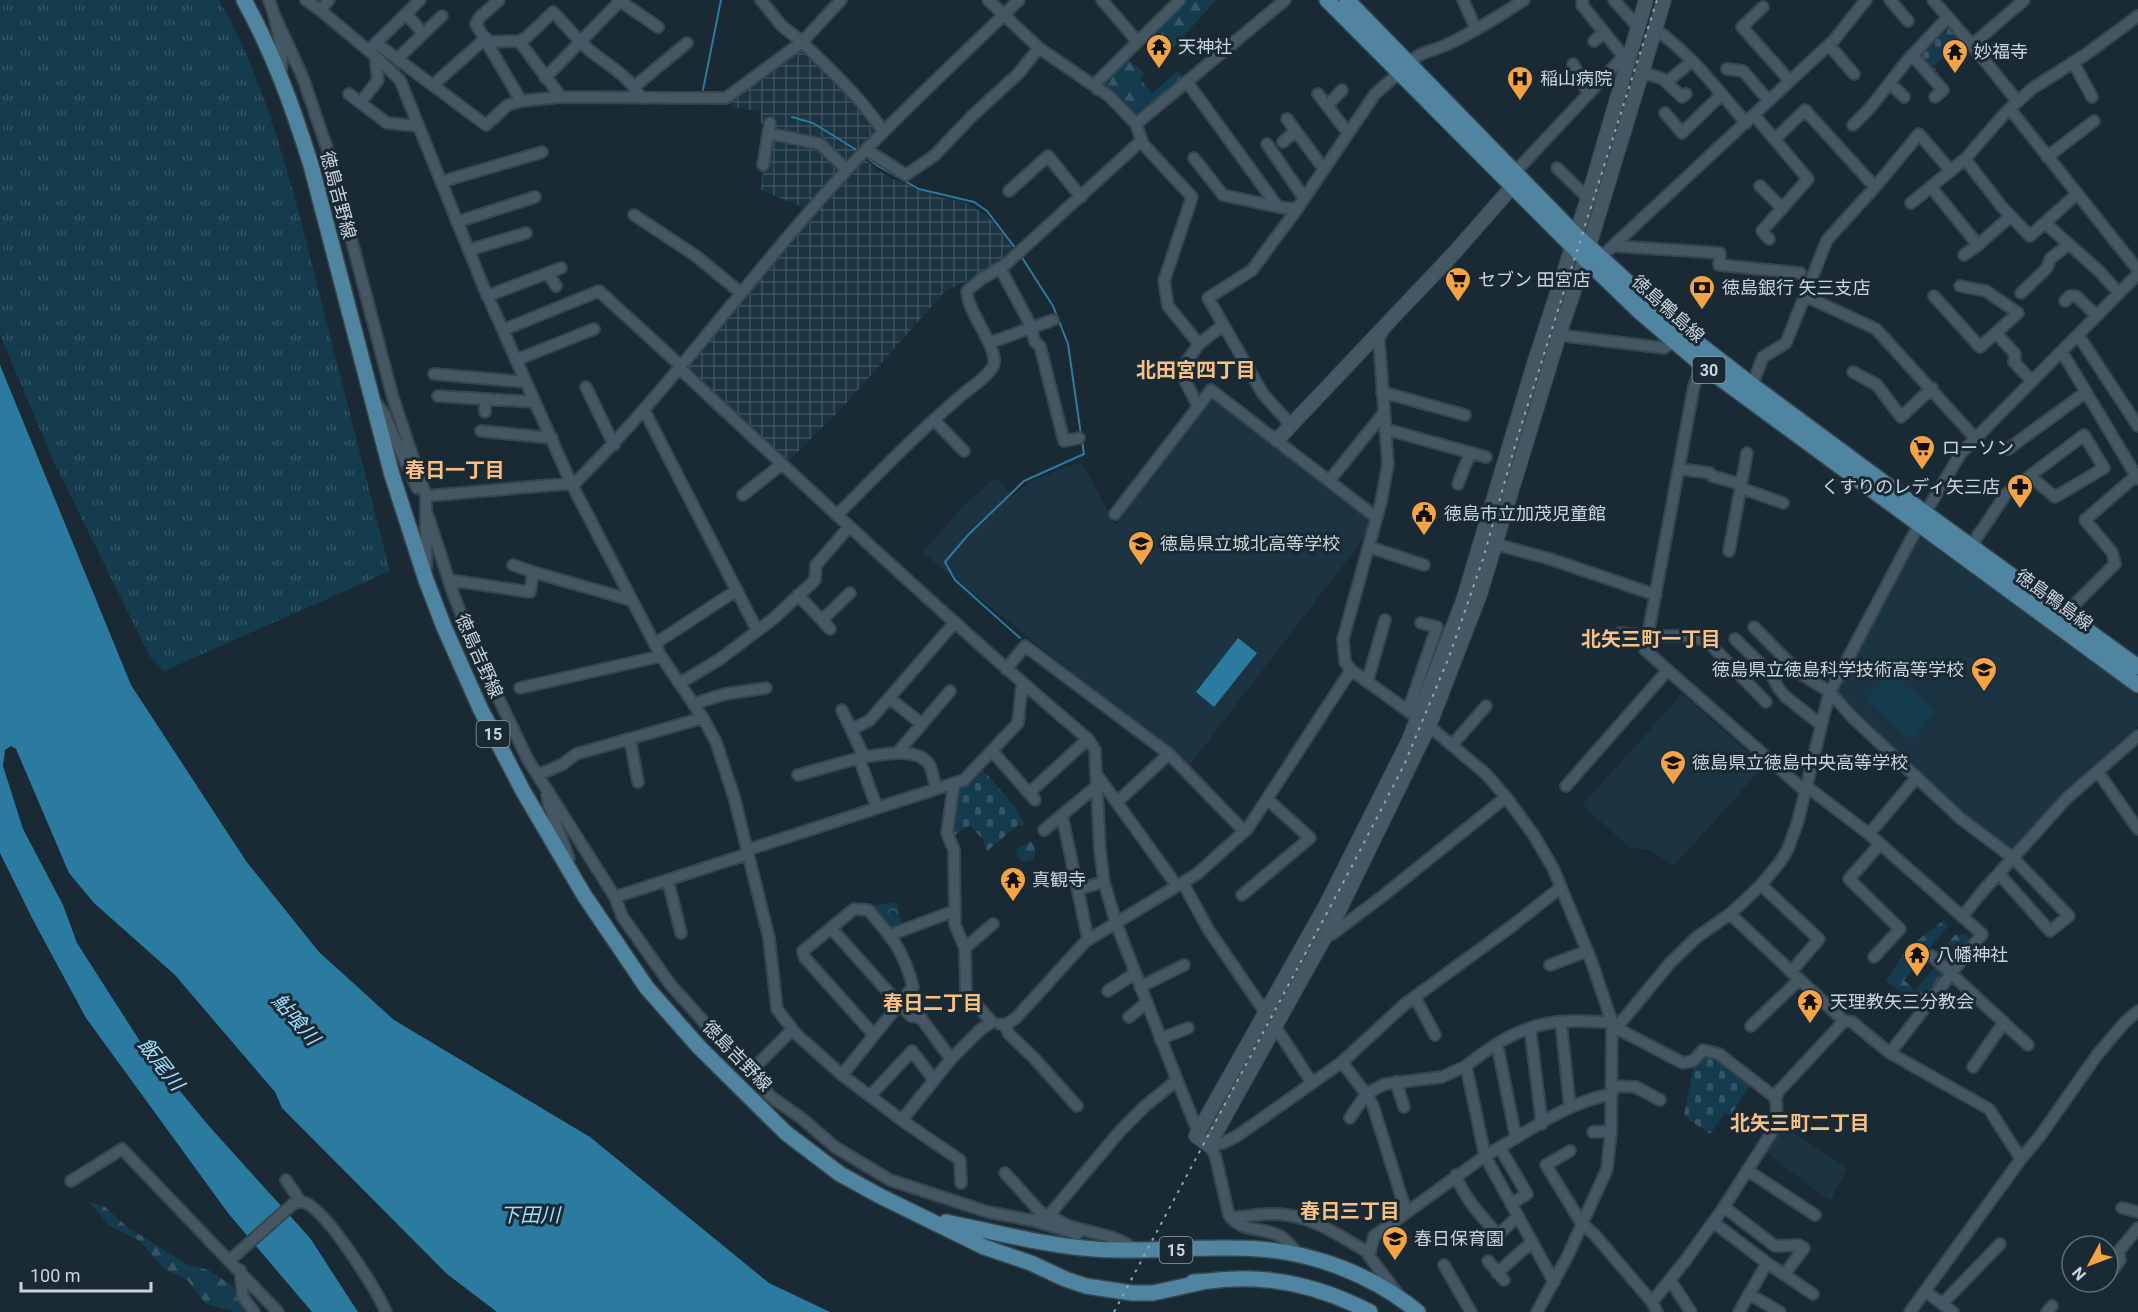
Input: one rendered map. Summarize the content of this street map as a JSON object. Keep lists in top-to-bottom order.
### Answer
{
  "streets": {
    "main road": [
      "徳島吉野線",
      "徳島鴨島線",
      "30",
      "15"
    ]
  },
  "districts": [
    "北田宮四丁目",
    "春日一丁目",
    "北矢三町一丁目",
    "春日二丁目",
    "北矢三町二丁目",
    "春日三丁目"
  ],
  "water": ["鮎喰川", "飯尾川", "下田川"],
  "places": {
    "temple": [
      "天神社",
      "妙福寺",
      "真観寺",
      "八幡神社",
      "天理教矢三分教会"
    ],
    "hospital": ["稲山病院"],
    "supermarket": ["セブン 田宮店", "ローソン"],
    "bank": ["徳島銀行 矢三支店"],
    "pharmacy": ["くすりのレディ矢三店"],
    "public building": ["徳島市立加茂児童館"],
    "school or university": [
      "徳島県立城北高等学校",
      "徳島県立徳島科学技術高等学校",
      "徳島県立徳島中央高等学校",
      "春日保育園"
    ]
  },
  "scale_bar": "100 m",
  "north": "bottom left"
}
